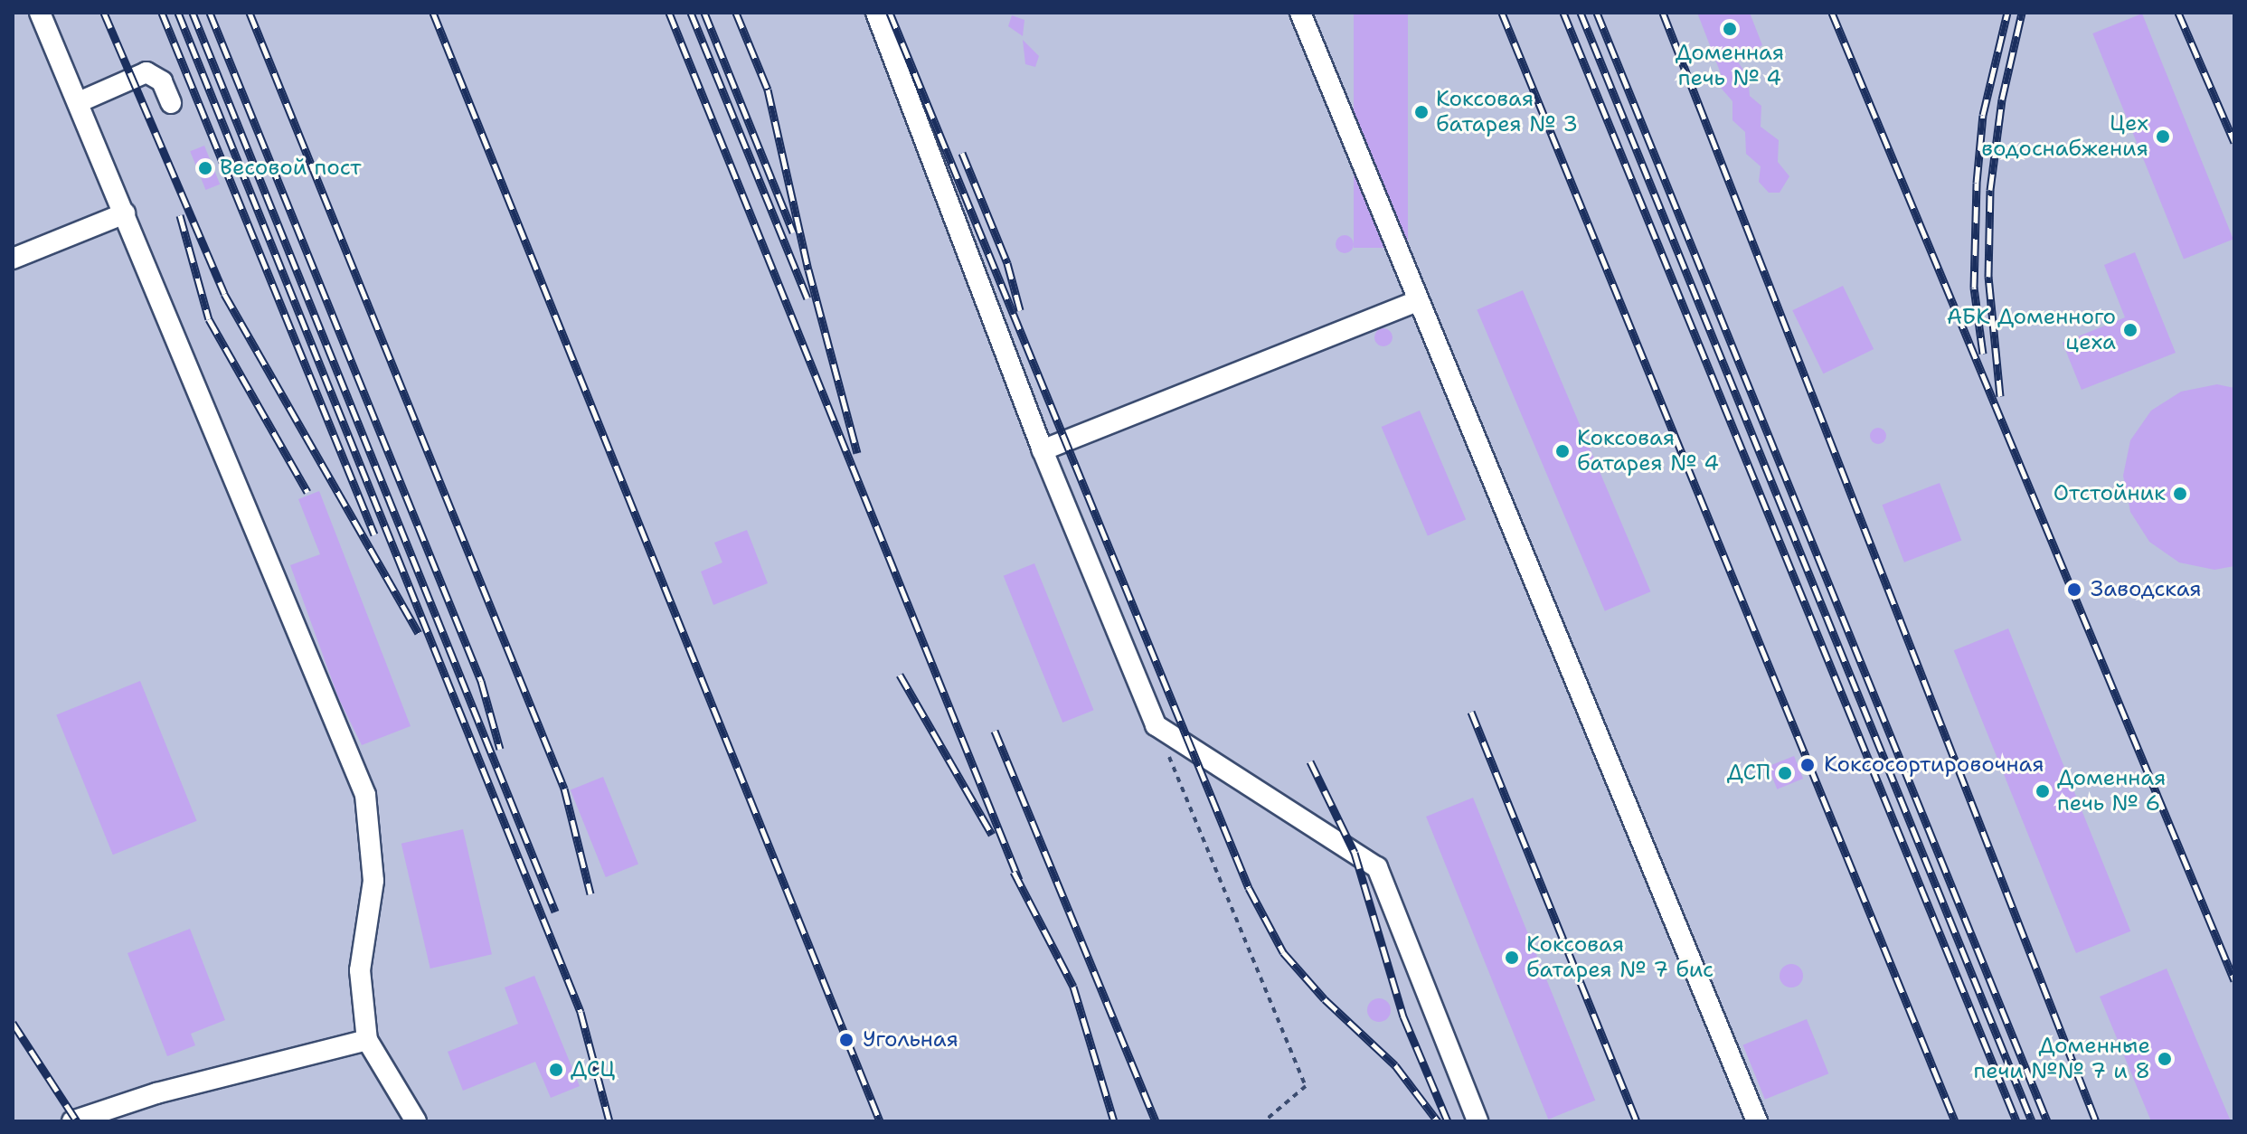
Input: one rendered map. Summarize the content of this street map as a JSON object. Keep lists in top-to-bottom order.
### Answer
{
  "places": [
    "Доменная печь № 4",
    "Коксовая батарея № 3",
    "Цех водоснабжения",
    "Весовой пост",
    "АБК Доменного цеха",
    "Коксовая батарея № 4",
    "Отстойник",
    "Заводская",
    "Коксосортировочная",
    "ДСП",
    "Доменная печь № 6",
    "Коксовая батарея № 7 бис",
    "Угольная",
    "Доменные печи №№ 7 и 8",
    "ДСЦ"
  ]
}
